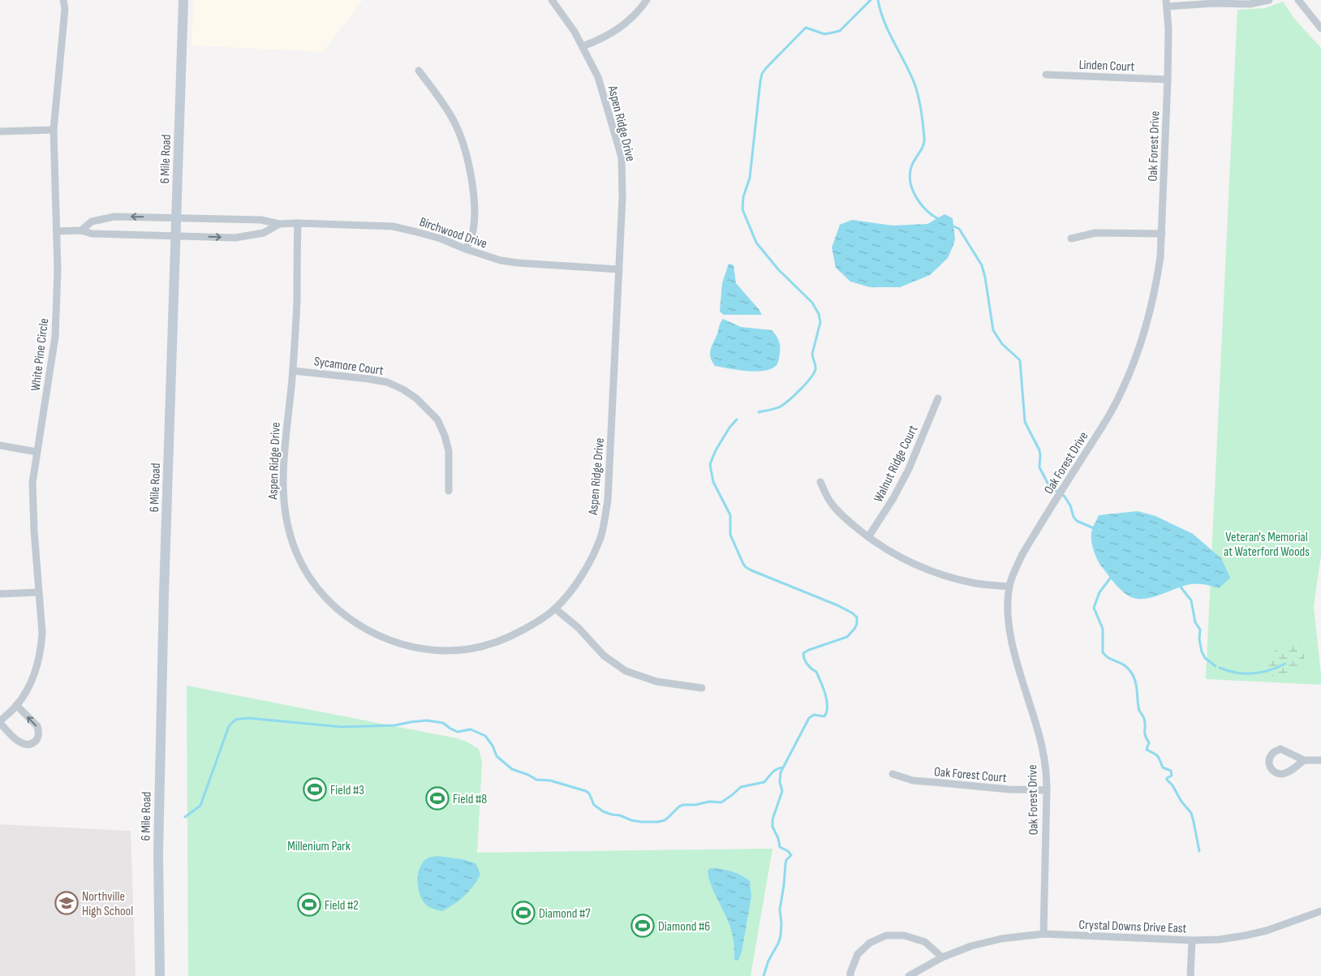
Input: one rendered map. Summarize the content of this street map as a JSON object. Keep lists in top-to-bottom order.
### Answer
{
  "streets": {
    "street": [
      "Linden Court",
      "Aspen Ridge Drive",
      "Oak Forest Drive",
      "6 Mile Road",
      "Birchwood Drive",
      "White Pine Circle",
      "Sycamore Court",
      "Walnut Ridge Court",
      "Oak Forest Court",
      "Crystal Downs Drive East"
    ]
  },
  "crossings": [
    ["Linden Court", "Oak Forest Drive"],
    ["Aspen Ridge Drive", "Birchwood Drive"],
    ["Aspen Ridge Drive", "Sycamore Court"],
    ["Oak Forest Drive", "Oak Forest Court"],
    ["Oak Forest Drive", "Crystal Downs Drive East"],
    ["6 Mile Road", "Birchwood Drive"],
    ["Birchwood Drive", "White Pine Circle"]
  ],
  "parks": ["Veteran's Memorial at Waterford Woods", "Millenium Park"],
  "places": {
    "sports": [
      "Field #3",
      "Field #8",
      "Field #2",
      "Diamond #7",
      "Diamond #6"
    ],
    "school or university": ["Northville High School"]
  }
}
